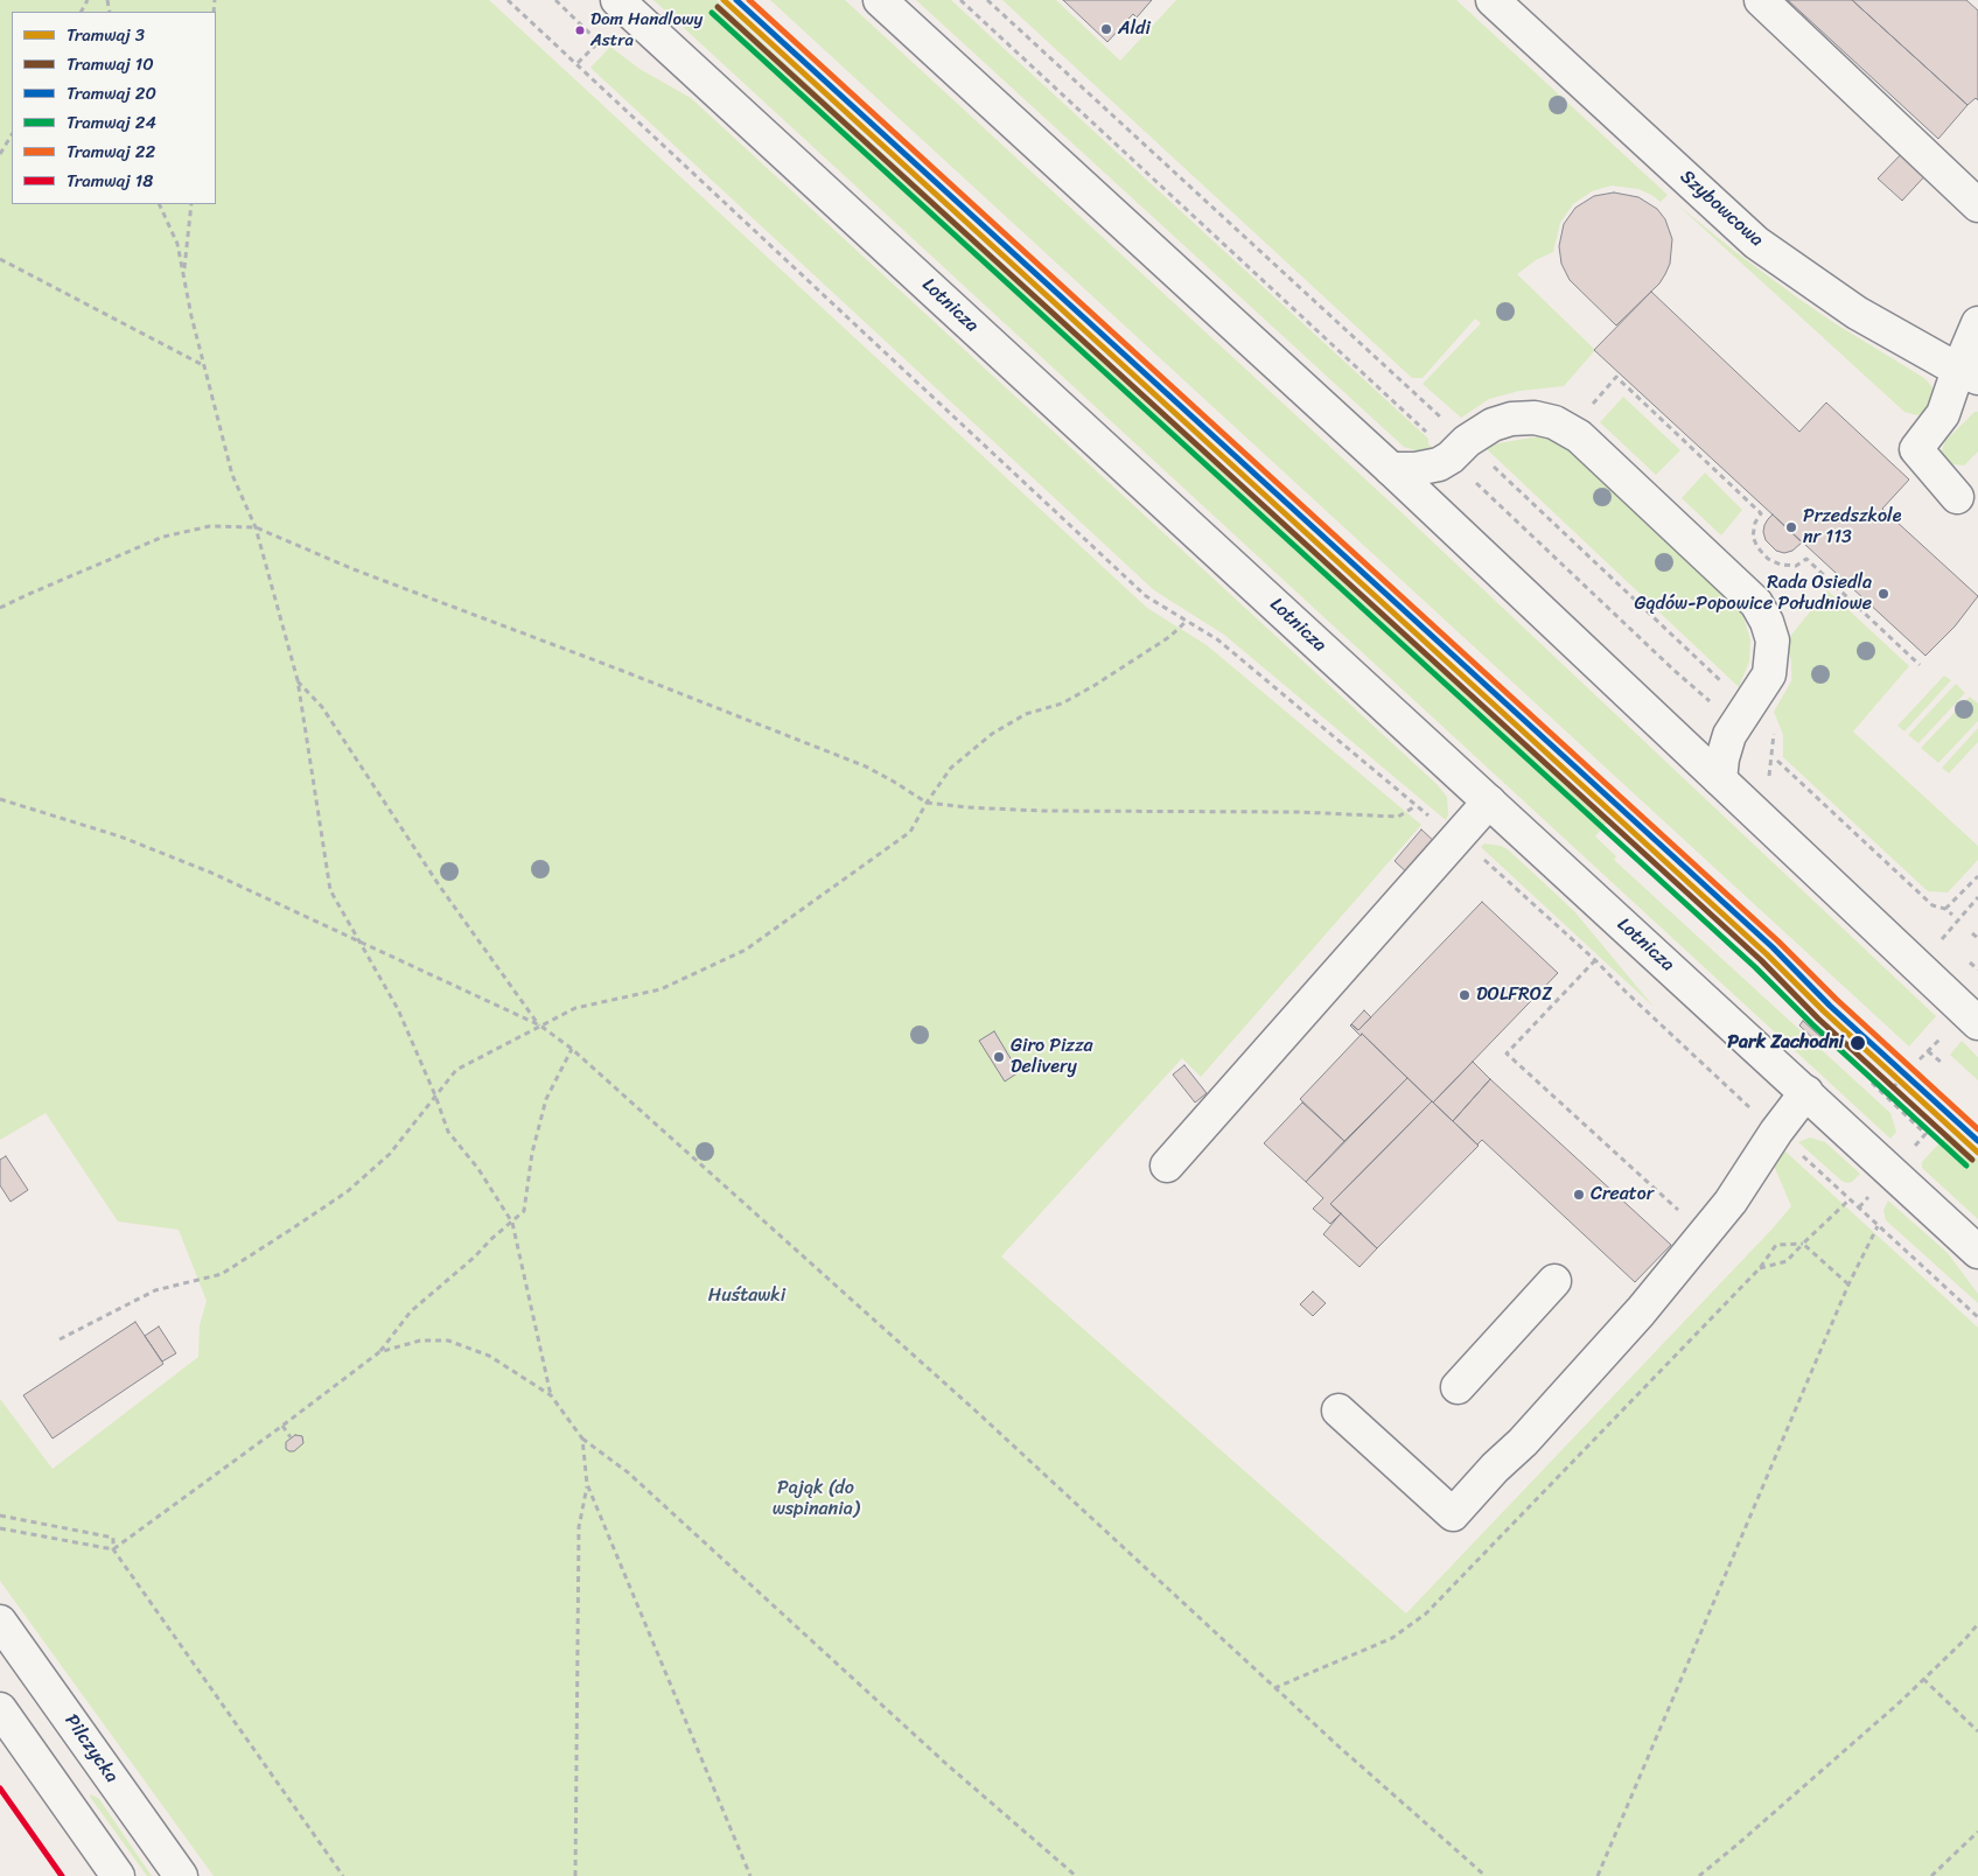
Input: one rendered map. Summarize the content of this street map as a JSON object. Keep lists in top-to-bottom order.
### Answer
{
  "streets": {
    "main road": ["Szybowcowa", "Lotnicza", "Pilczycka"]
  },
  "parks": ["Huśtawki", "Pająk (do wspinania)"],
  "places": [
    "Aldi",
    "Dom Handlowy Astra",
    "Przedszkole nr 113",
    "Rada Osiedla Gądów-Popowice Południowe",
    "DOLFROZ",
    "Park Zachodni",
    "Giro Pizza Delivery",
    "Creator"
  ],
  "lines": [
    "tram line 3",
    "tram line 20",
    "tram line 22",
    "tram line 10",
    "tram line 24",
    "tram line 18"
  ],
  "legend": [
    "Tramwaj 3",
    "Tramwaj 10",
    "Tramwaj 20",
    "Tramwaj 24",
    "Tramwaj 22",
    "Tramwaj 18"
  ]
}
